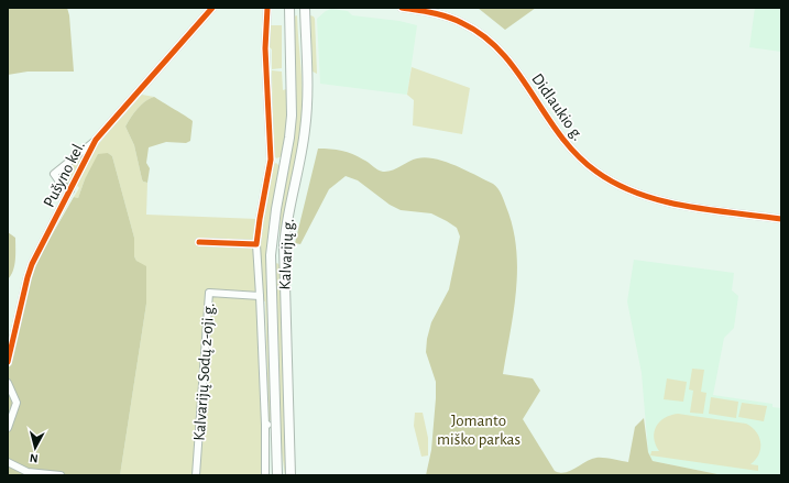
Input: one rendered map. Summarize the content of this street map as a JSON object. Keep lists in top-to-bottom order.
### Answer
{
  "streets": {
    "main road": ["Kalvarijų g."],
    "street": ["Didlaukio g.", "Pušyno kel.", "Kalvarijų Sodų 2-oji g."]
  },
  "parks": ["Jomanto miško parkas"],
  "north": "bottom"
}
